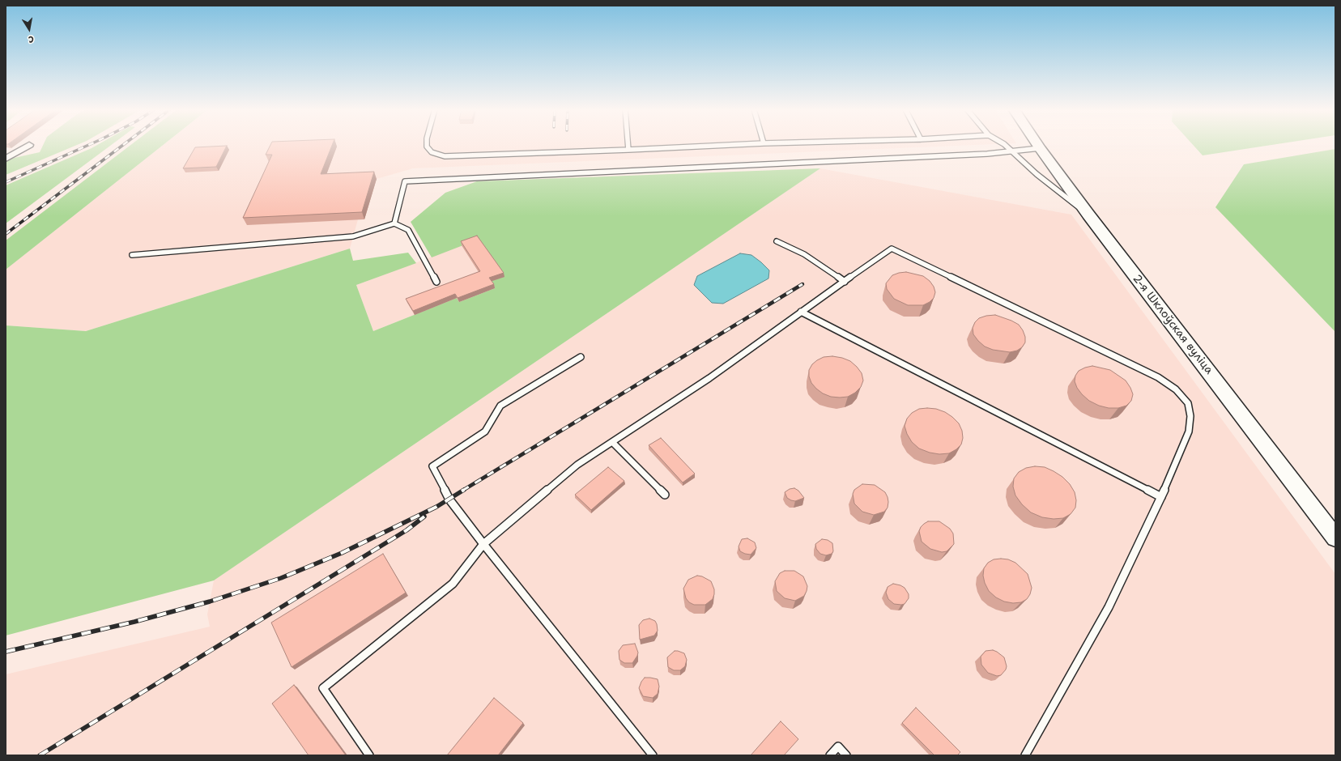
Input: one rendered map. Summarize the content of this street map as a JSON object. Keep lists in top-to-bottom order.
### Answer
{
  "streets": {
    "street": ["2-я Шклоўская вуліца"]
  },
  "north": "bottom"
}
